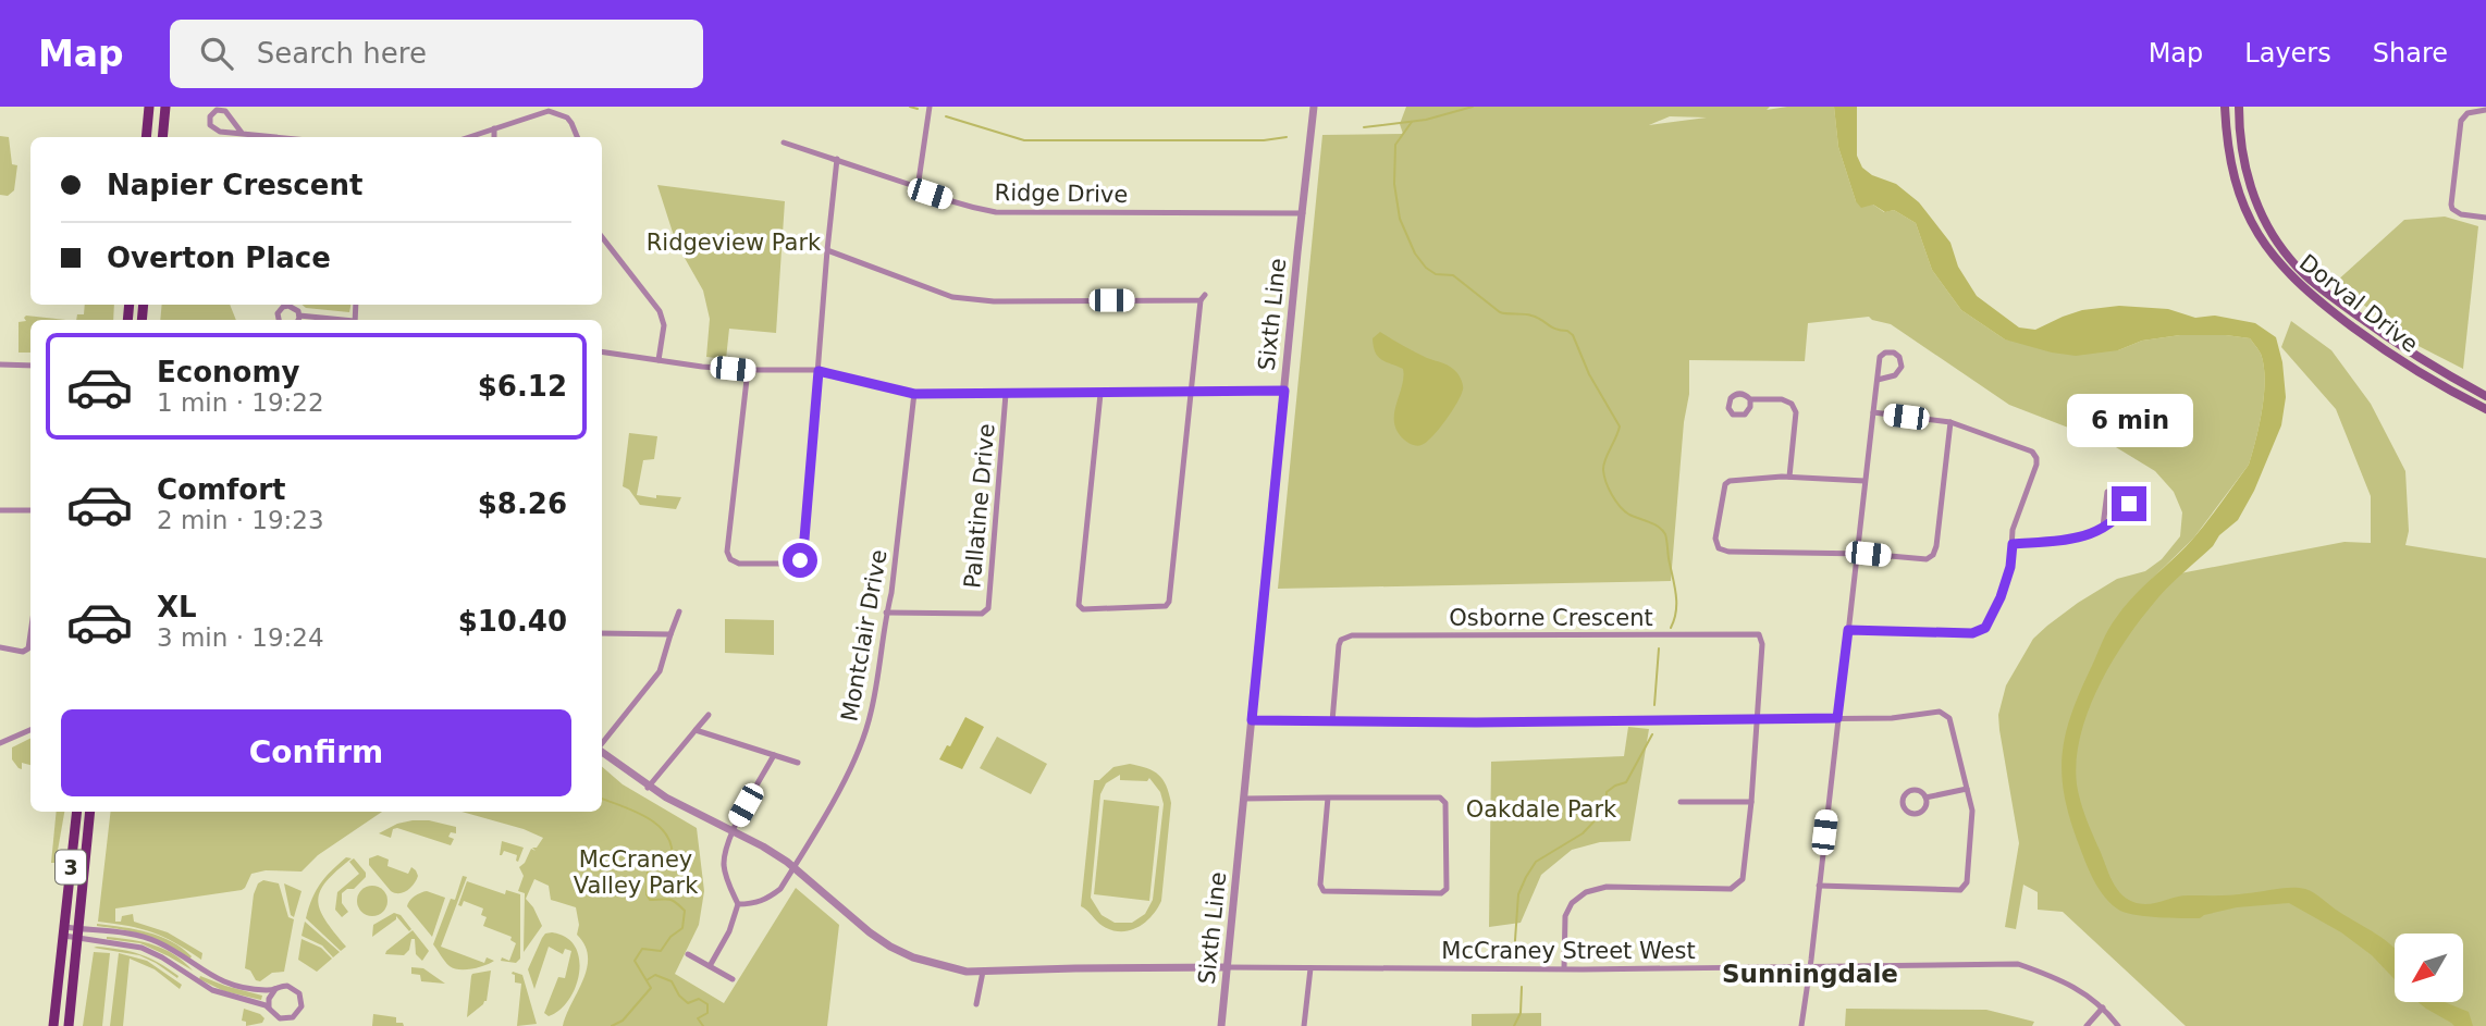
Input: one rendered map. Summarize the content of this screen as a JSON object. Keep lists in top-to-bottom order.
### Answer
{
  "streets": {
    "main road": ["Dorval Drive", "3"],
    "street": [
      "Ridge Drive",
      "Sixth Line",
      "Pallatine Drive",
      "Osborne Crescent",
      "Montclair Drive",
      "McCraney Street West"
    ]
  },
  "crossings": [
    ["Ridge Drive", "Sixth Line"],
    ["Sixth Line", "McCraney Street West"],
    ["Pallatine Drive", "Montclair Drive"]
  ],
  "districts": ["Sunningdale"],
  "parks": ["Ridgeview Park", "Oakdale Park", "McCraney Valley Park"],
  "north": "bottom left",
  "page": {
    "header": "Map",
    "search": "Search here",
    "nav": ["Map", "Layers", "Share"],
    "banner": ["Napier Crescent", "Overton Place"],
    "list": [
      {
        "name": "Economy",
        "note": "1 min · 19:22",
        "value": "$6.12"
      },
      {
        "name": "Comfort",
        "note": "2 min · 19:23",
        "value": "$8.26"
      },
      {
        "name": "XL",
        "note": "3 min · 19:24",
        "value": "$10.40"
      }
    ],
    "bubble": "6 min",
    "buttons": "Confirm"
  }
}
